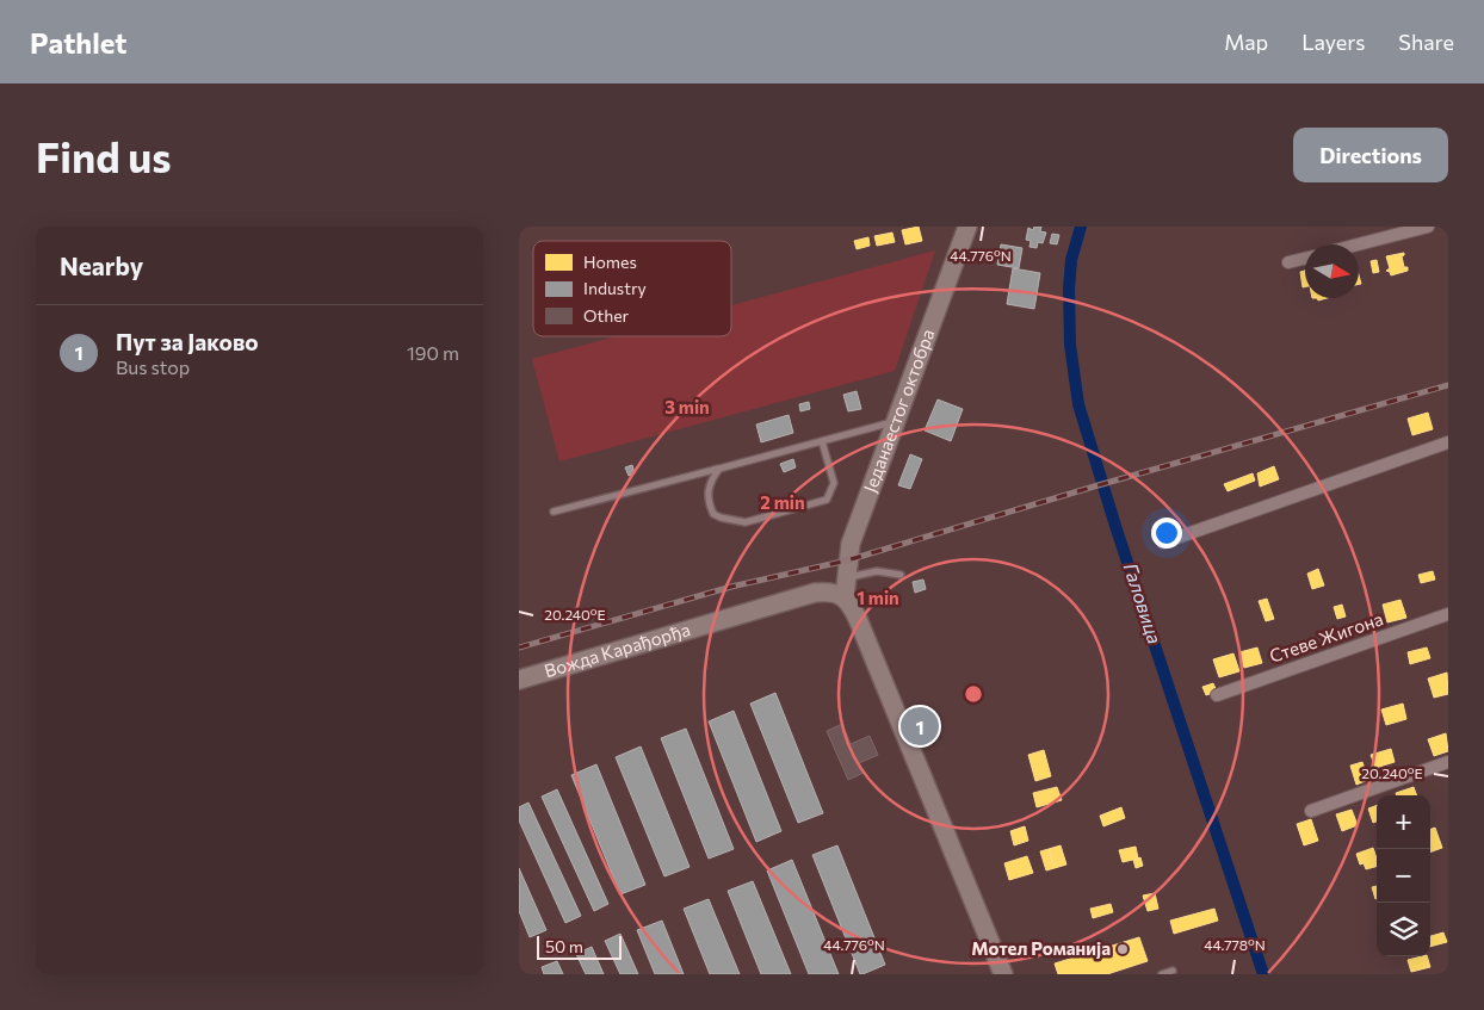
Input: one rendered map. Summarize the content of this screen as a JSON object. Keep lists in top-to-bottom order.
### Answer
{
  "streets": {
    "main road": ["Једанаестог октобра", "Вожда Карађорђа"],
    "street": ["Стеве Жигона"]
  },
  "crossings": [
    ["Једанаестог октобра", "Вожда Карађорђа"]
  ],
  "water": ["Галовица"],
  "places": ["Мотел Романија"],
  "legend": ["Homes", "Industry", "Other"],
  "scale_bar": "50 m",
  "north": "right",
  "page": {
    "header": "Pathlet",
    "nav": ["Map", "Layers", "Share"],
    "buttons": "Directions",
    "title": "Find us",
    "heading": "Nearby",
    "list": [
      {
        "mark": "1",
        "name": "Пут за Јаково",
        "note": "Bus stop",
        "value": "190 m"
      }
    ],
    "pins": "1",
    "map_buttons": ["+", "−"],
    "scale": "50 m"
  },
  "coordinates": ["44.776°N", "20.240°E", "44.778°N"],
  "rings": ["3 min", "2 min", "1 min"]
}
